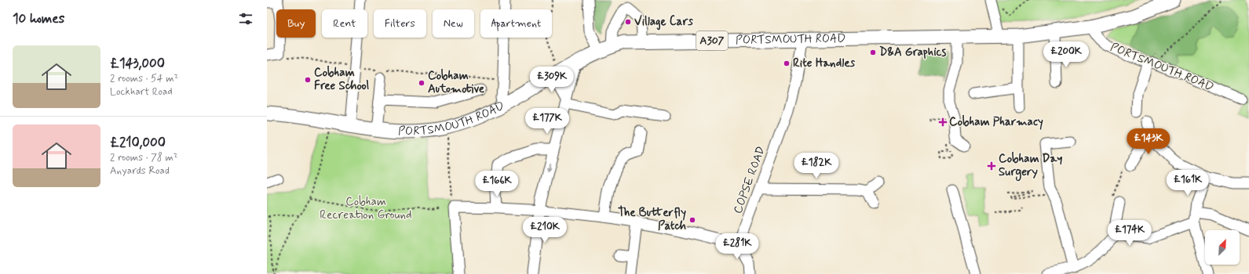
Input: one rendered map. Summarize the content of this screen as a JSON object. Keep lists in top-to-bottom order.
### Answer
{
  "streets": {
    "main road": ["PORTSMOUTH ROAD", "A307"],
    "street": ["COPSE ROAD"]
  },
  "crossings": [
    ["PORTSMOUTH ROAD", "COPSE ROAD"]
  ],
  "parks": ["Cobham Recreation Ground"],
  "places": {
    "other": [
      "Village Cars",
      "D&A Graphics",
      "Rite Handles",
      "Cobham Free School",
      "Cobham Automotive",
      "The Butterfly Patch"
    ],
    "health": ["Cobham Pharmacy", "Cobham Day Surgery"]
  },
  "north": "top right",
  "page": {
    "heading": "10 homes",
    "chip": [
      "Buy",
      "Rent",
      "Filters",
      "New",
      "Apartment"
    ],
    "list": [
      {
        "name": "£143,000",
        "note": "2 rooms · 54 m² · Lockhart Road"
      },
      {
        "name": "£210,000",
        "note": "2 rooms · 78 m² · Anyards Road"
      }
    ],
    "price": [
      "£200K",
      "£309K",
      "£177K",
      "£143K",
      "£182K",
      "£161K",
      "£166K",
      "£210K",
      "£174K",
      "£281K"
    ]
  }
}
